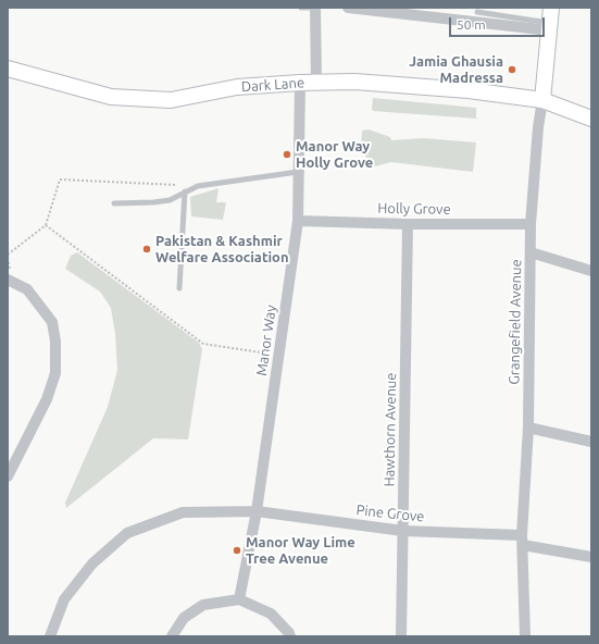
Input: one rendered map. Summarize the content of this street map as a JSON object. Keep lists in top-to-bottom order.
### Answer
{
  "streets": {
    "street": [
      "Dark Lane",
      "Holly Grove",
      "Grangefield Avenue",
      "Manor Way",
      "Hawthorn Avenue",
      "Pine Grove"
    ]
  },
  "crossings": [
    ["Dark Lane", "Grangefield Avenue"],
    ["Dark Lane", "Manor Way"],
    ["Holly Grove", "Grangefield Avenue"],
    ["Holly Grove", "Manor Way"],
    ["Holly Grove", "Hawthorn Avenue"],
    ["Grangefield Avenue", "Pine Grove"],
    ["Manor Way", "Pine Grove"],
    ["Hawthorn Avenue", "Pine Grove"]
  ],
  "places": [
    "Jamia Ghausia Madressa",
    "Manor Way Holly Grove",
    "Pakistan & Kashmir Welfare Association",
    "Manor Way Lime Tree Avenue"
  ],
  "scale_bar": "50 m"
}
